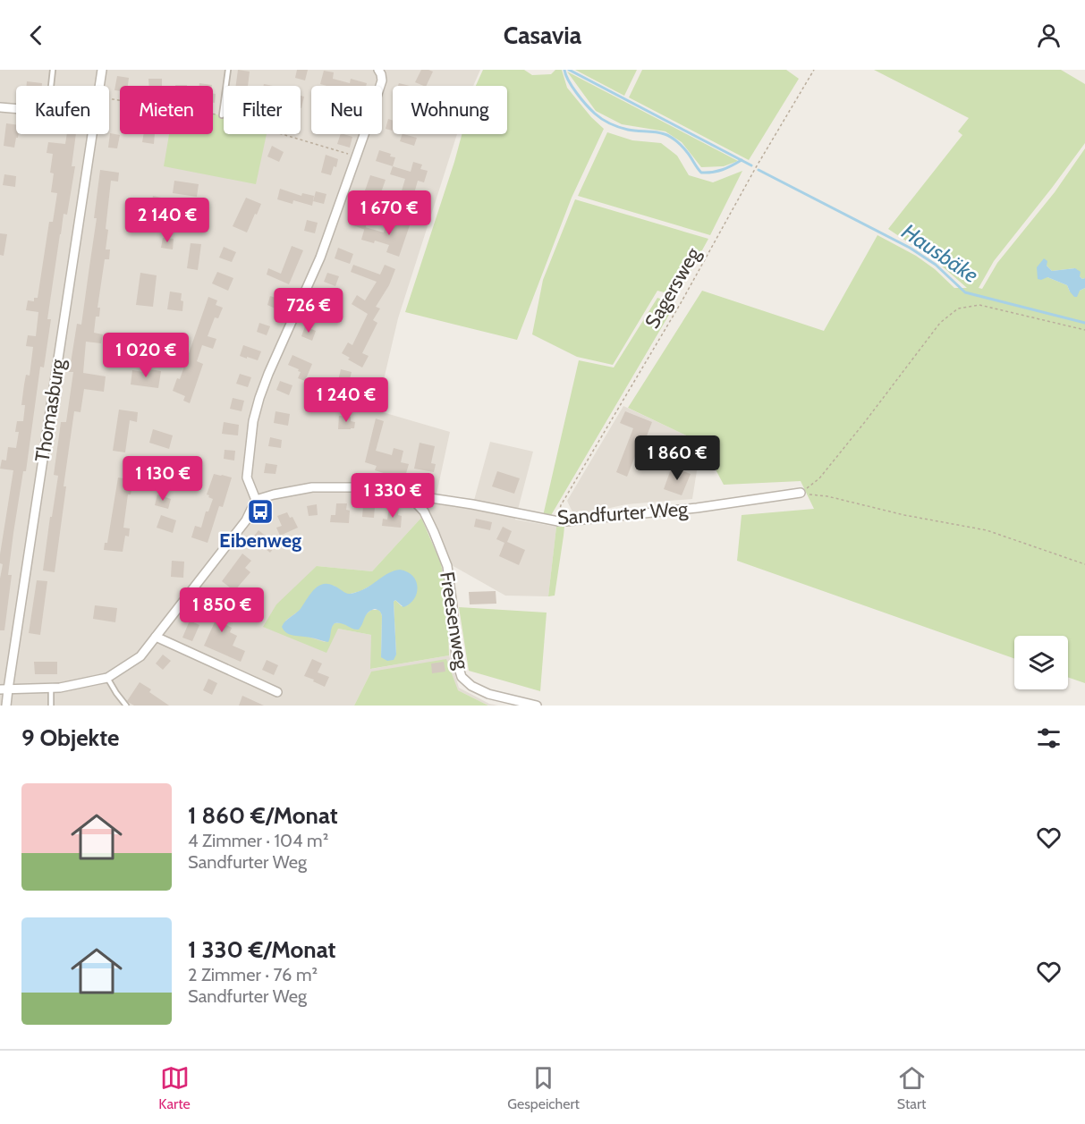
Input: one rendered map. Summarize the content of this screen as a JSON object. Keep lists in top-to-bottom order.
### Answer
{
  "streets": {
    "street": ["Thomasburg", "Sandfurter Weg", "Freesenweg"],
    "path": ["Sagersweg"]
  },
  "crossings": [
    ["Sagersweg", "Sandfurter Weg"],
    ["Sandfurter Weg", "Freesenweg"]
  ],
  "water": ["Hausbäke"],
  "places": {
    "bus stop": ["Eibenweg"]
  },
  "page": {
    "header": "Casavia",
    "chip": [
      "Kaufen",
      "Mieten",
      "Filter",
      "Neu",
      "Wohnung"
    ],
    "price": [
      "1 670 €",
      "2 140 €",
      "726 €",
      "1 020 €",
      "1 240 €",
      "1 860 €",
      "1 130 €",
      "1 330 €",
      "1 850 €"
    ],
    "heading": "9 Objekte",
    "list": [
      {
        "name": "1 860 €/Monat",
        "note": "4 Zimmer · 104 m² · Sandfurter Weg"
      },
      {
        "name": "1 330 €/Monat",
        "note": "2 Zimmer · 76 m² · Sandfurter Weg"
      }
    ],
    "tabs": ["Karte", "Gespeichert", "Start"]
  }
}
